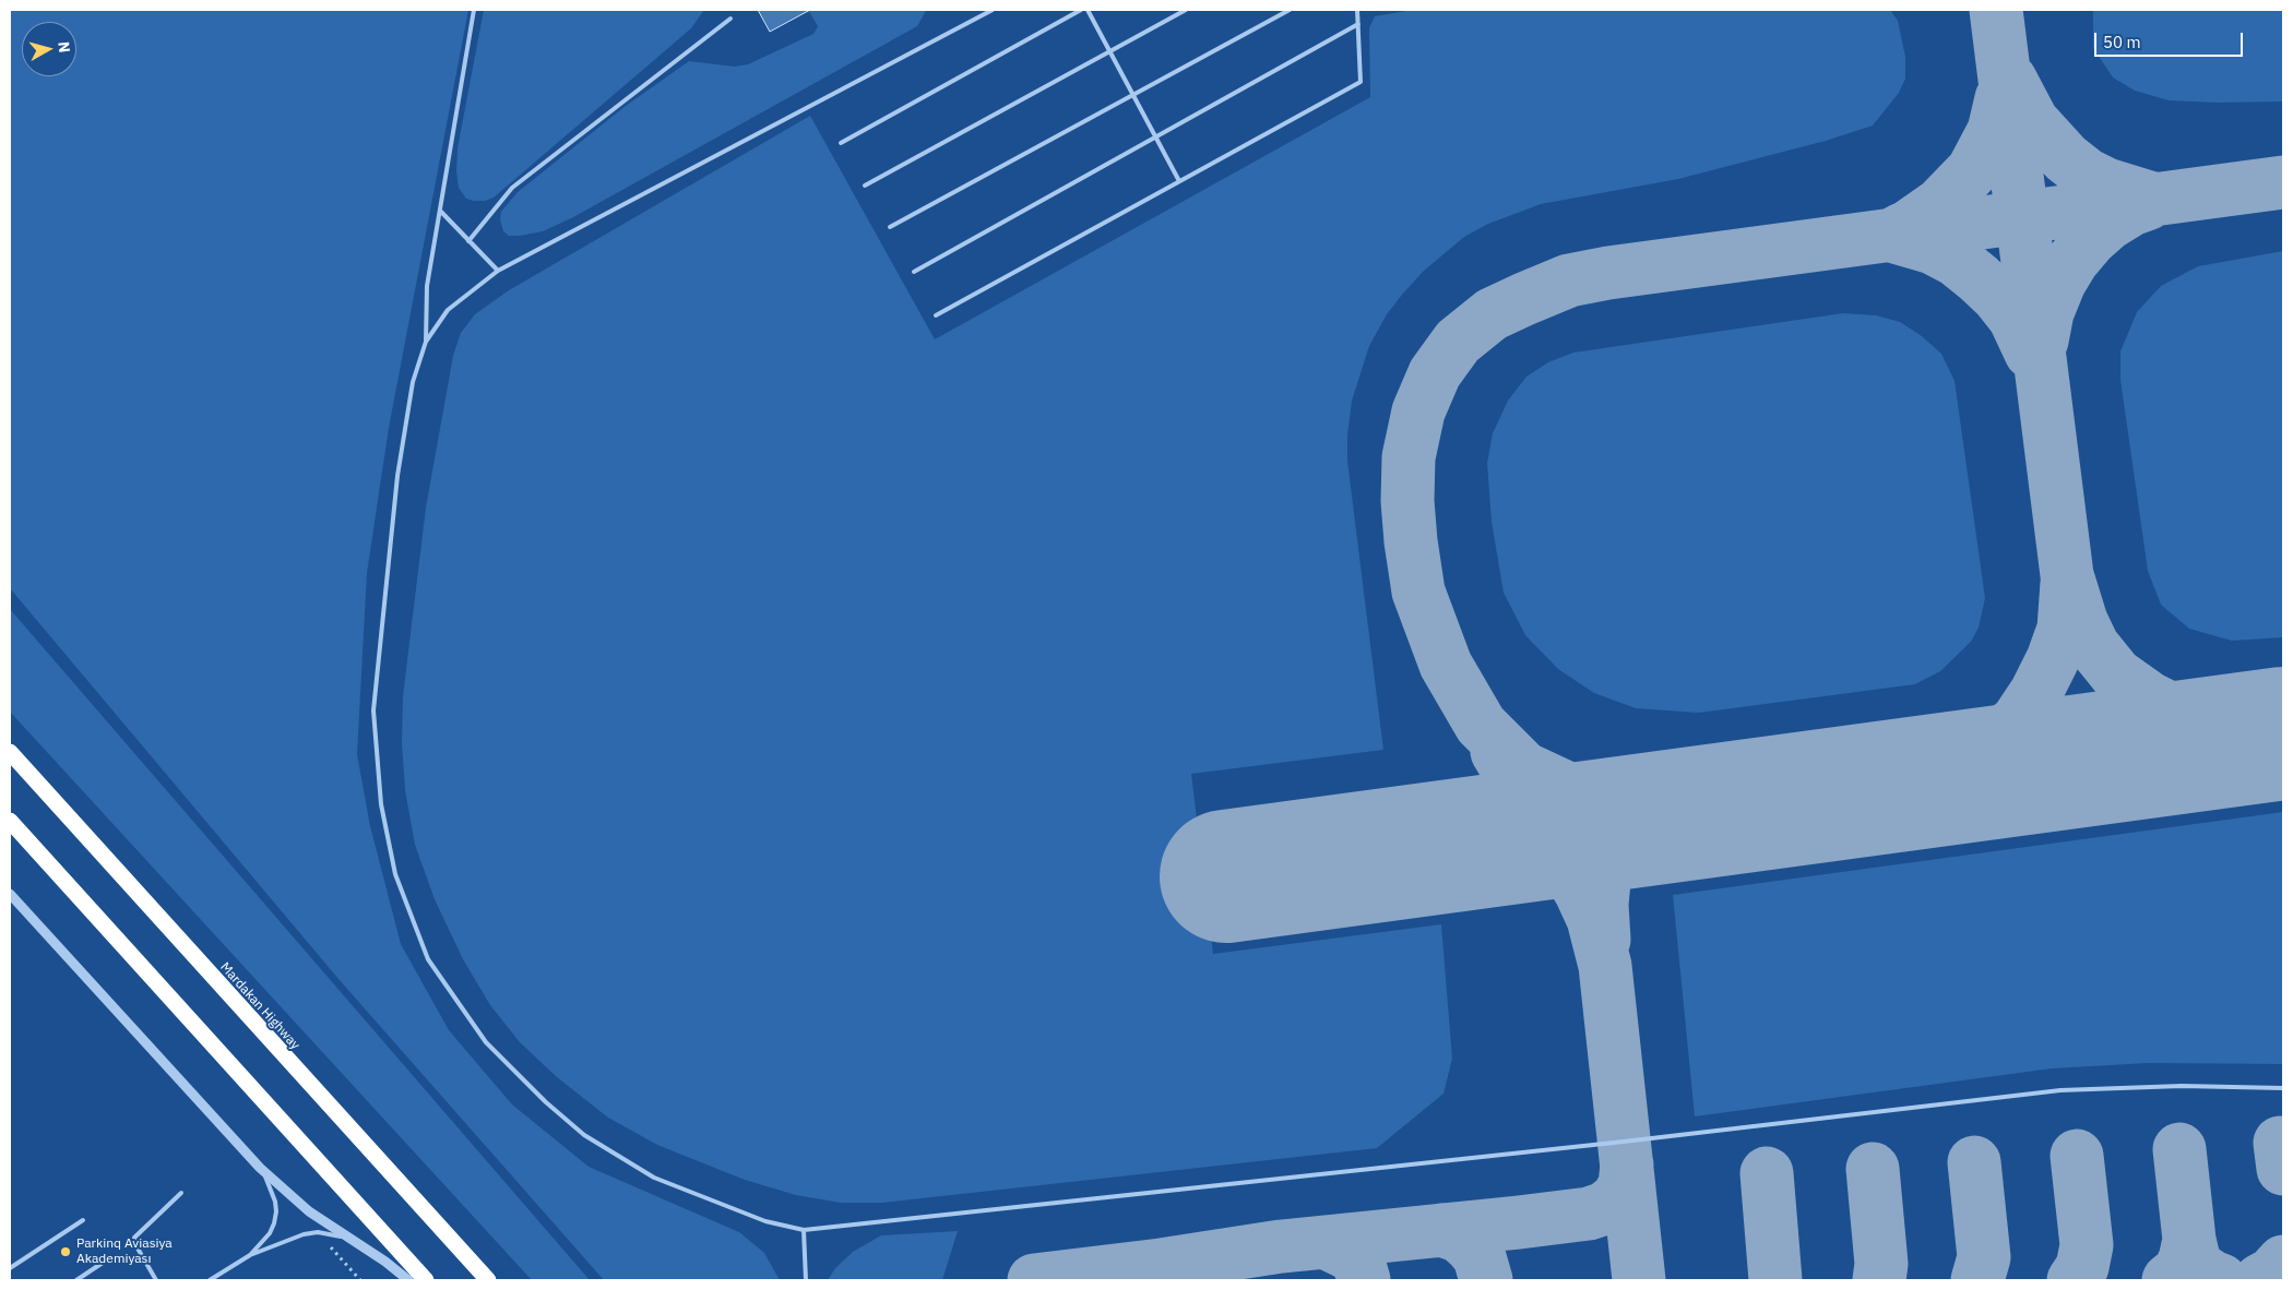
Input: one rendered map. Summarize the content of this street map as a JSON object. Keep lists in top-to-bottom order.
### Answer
{
  "streets": {
    "highway": ["Mardakan Highway"]
  },
  "places": ["Parkinq Aviasiya Akademiyası"],
  "scale_bar": "50 m",
  "north": "right"
}
